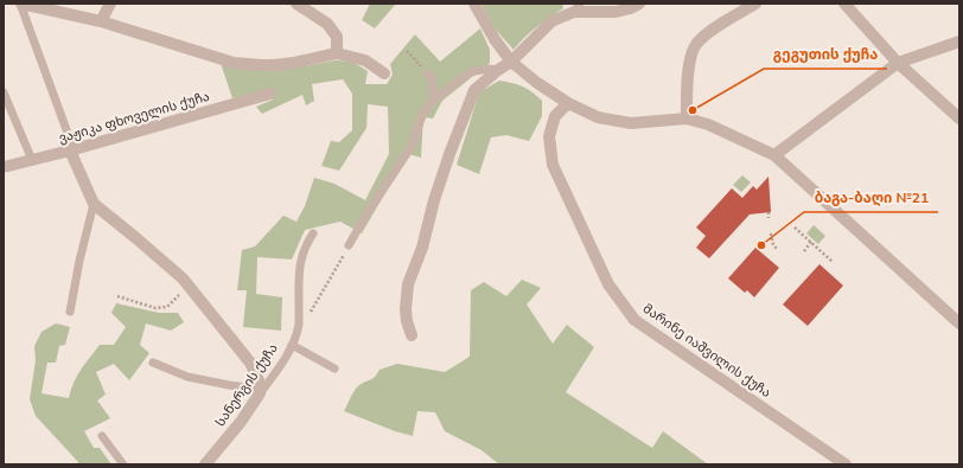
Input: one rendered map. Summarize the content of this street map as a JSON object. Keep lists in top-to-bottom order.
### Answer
{
  "streets": {
    "street": ["ვაჟიკა ფხოველის ქუჩა", "მარინე იაშვილის ქუჩა", "სანერგის ქუჩა"]
  },
  "places": ["გეგუთის ქუჩა", "ბაგა-ბაღი №21"]
}
